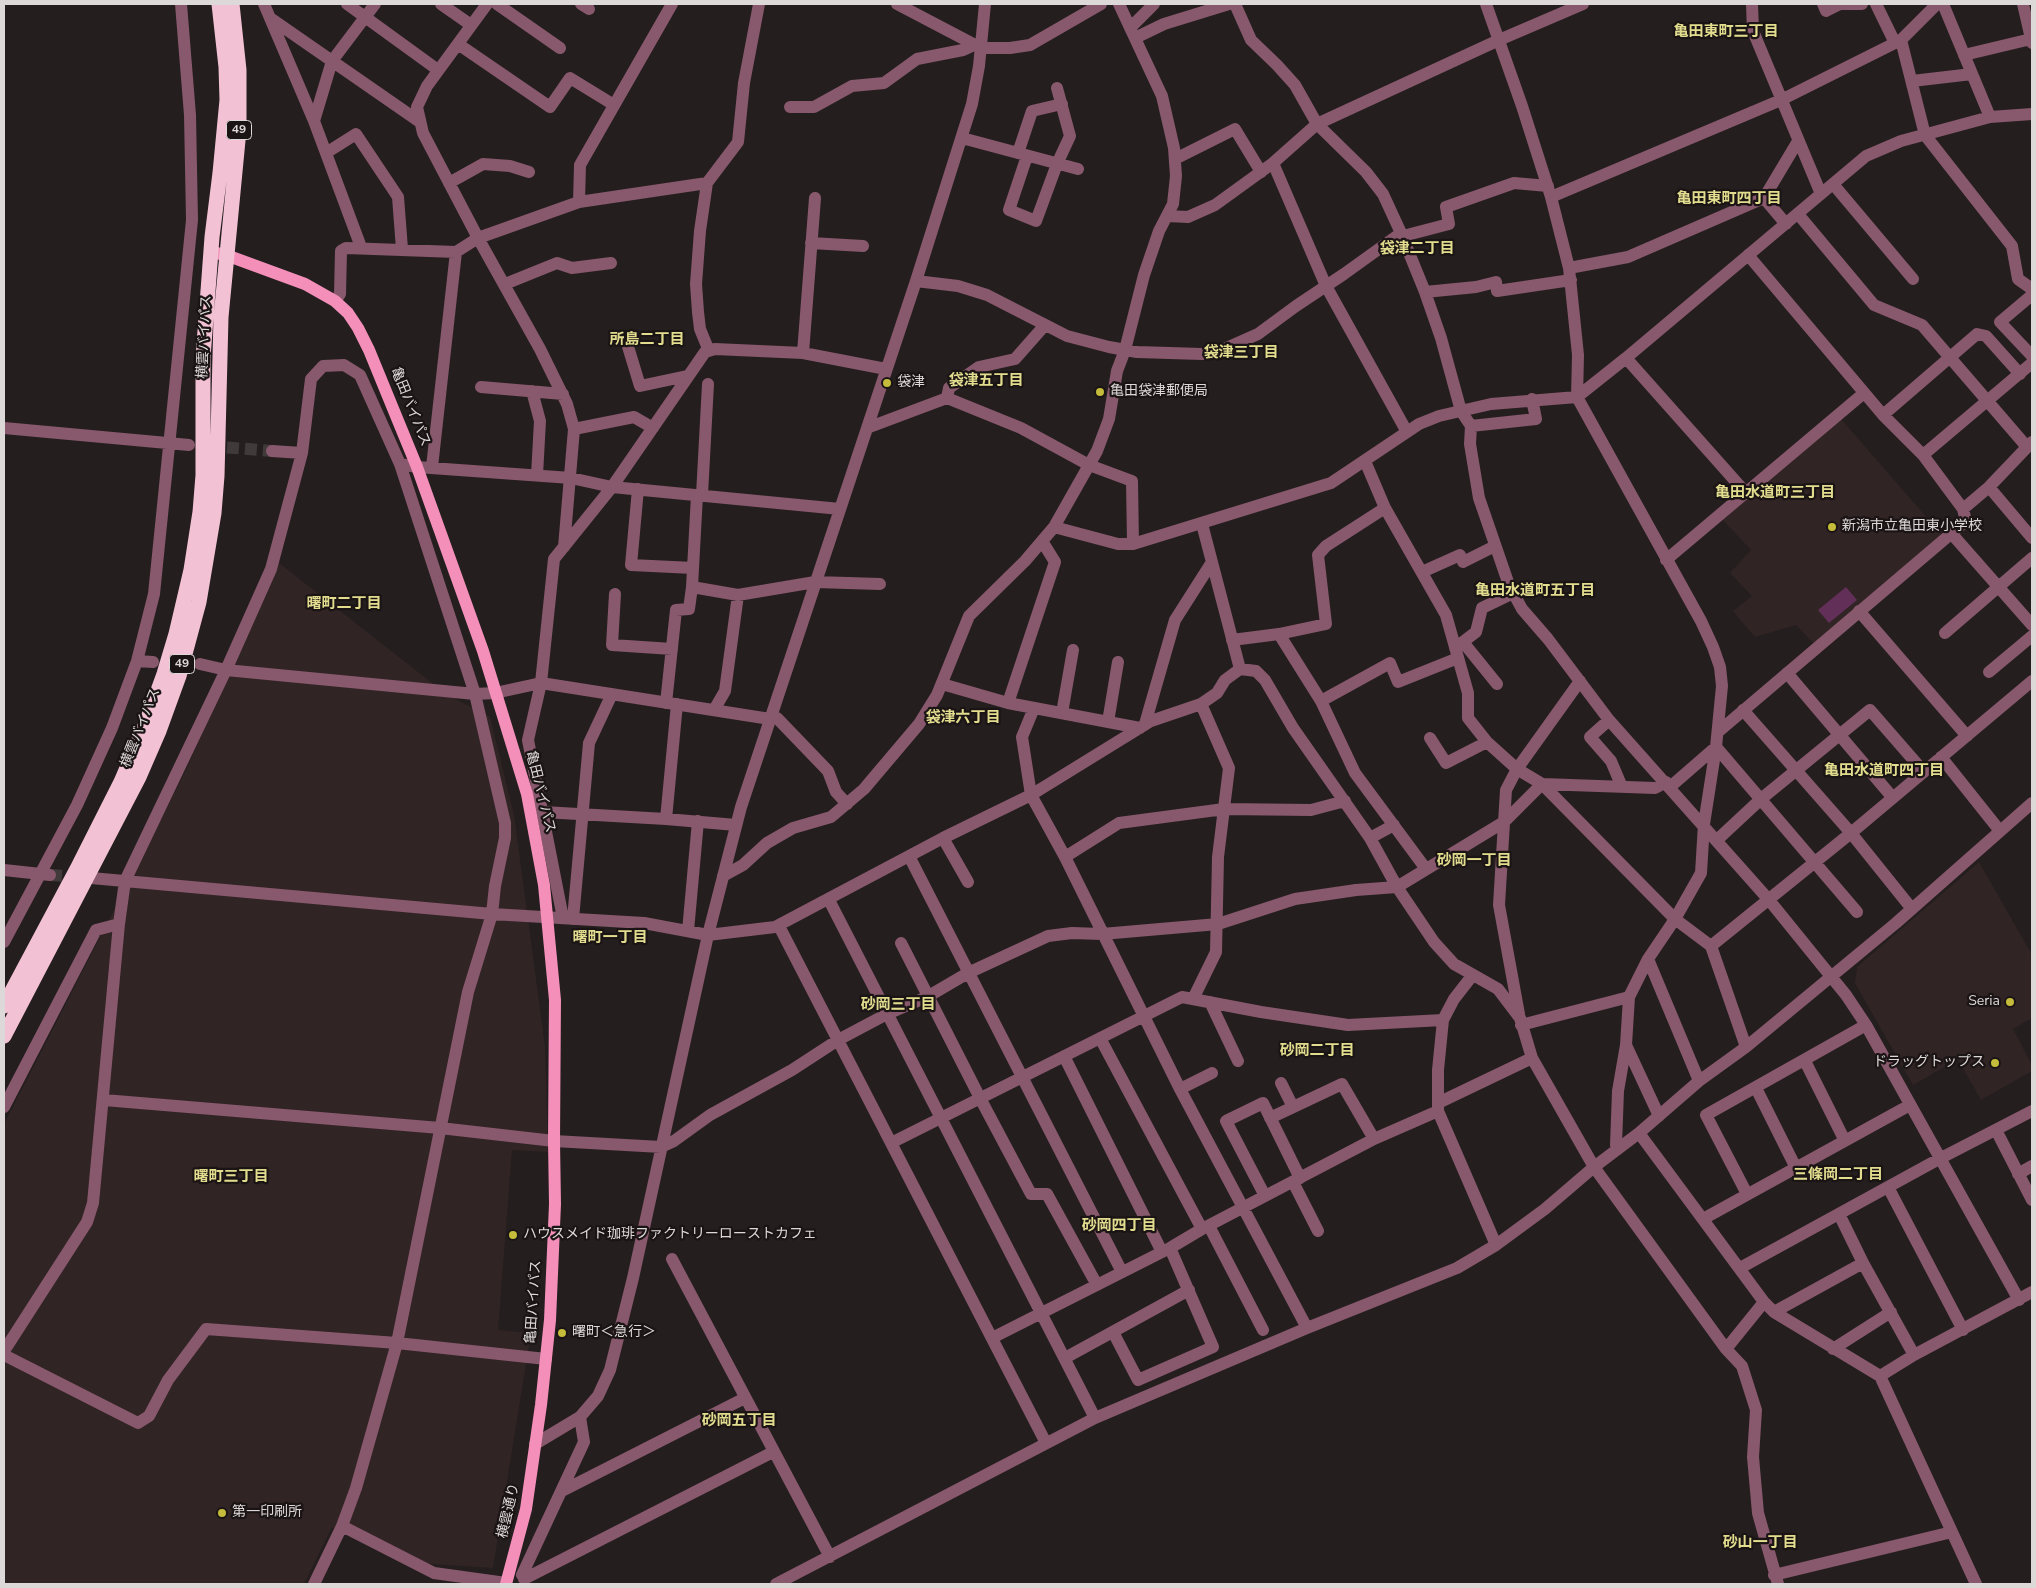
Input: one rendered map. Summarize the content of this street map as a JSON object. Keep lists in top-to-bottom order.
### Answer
{
  "streets": {
    "highway": ["49", "横雲バイパス"],
    "main road": ["亀田バイパス", "横雲通り"]
  },
  "crossings": [
    ["49", "横雲バイパス"],
    ["49", "亀田バイパス"],
    ["横雲バイパス", "亀田バイパス"],
    ["亀田バイパス", "横雲通り"]
  ],
  "districts": [
    "亀田東町三丁目",
    "亀田東町四丁目",
    "袋津二丁目",
    "所島二丁目",
    "袋津三丁目",
    "袋津五丁目",
    "亀田水道町三丁目",
    "亀田水道町五丁目",
    "曙町二丁目",
    "袋津六丁目",
    "亀田水道町四丁目",
    "砂岡一丁目",
    "曙町一丁目",
    "砂岡三丁目",
    "砂岡二丁目",
    "三條岡二丁目",
    "曙町三丁目",
    "砂岡四丁目",
    "砂岡五丁目",
    "砂山一丁目"
  ],
  "places": [
    "袋津",
    "亀田袋津郵便局",
    "新潟市立亀田東小学校",
    "Seria",
    "ドラッグトップス",
    "ハウスメイド珈琲ファクトリーローストカフェ",
    "曙町＜急行＞",
    "第一印刷所"
  ]
}
